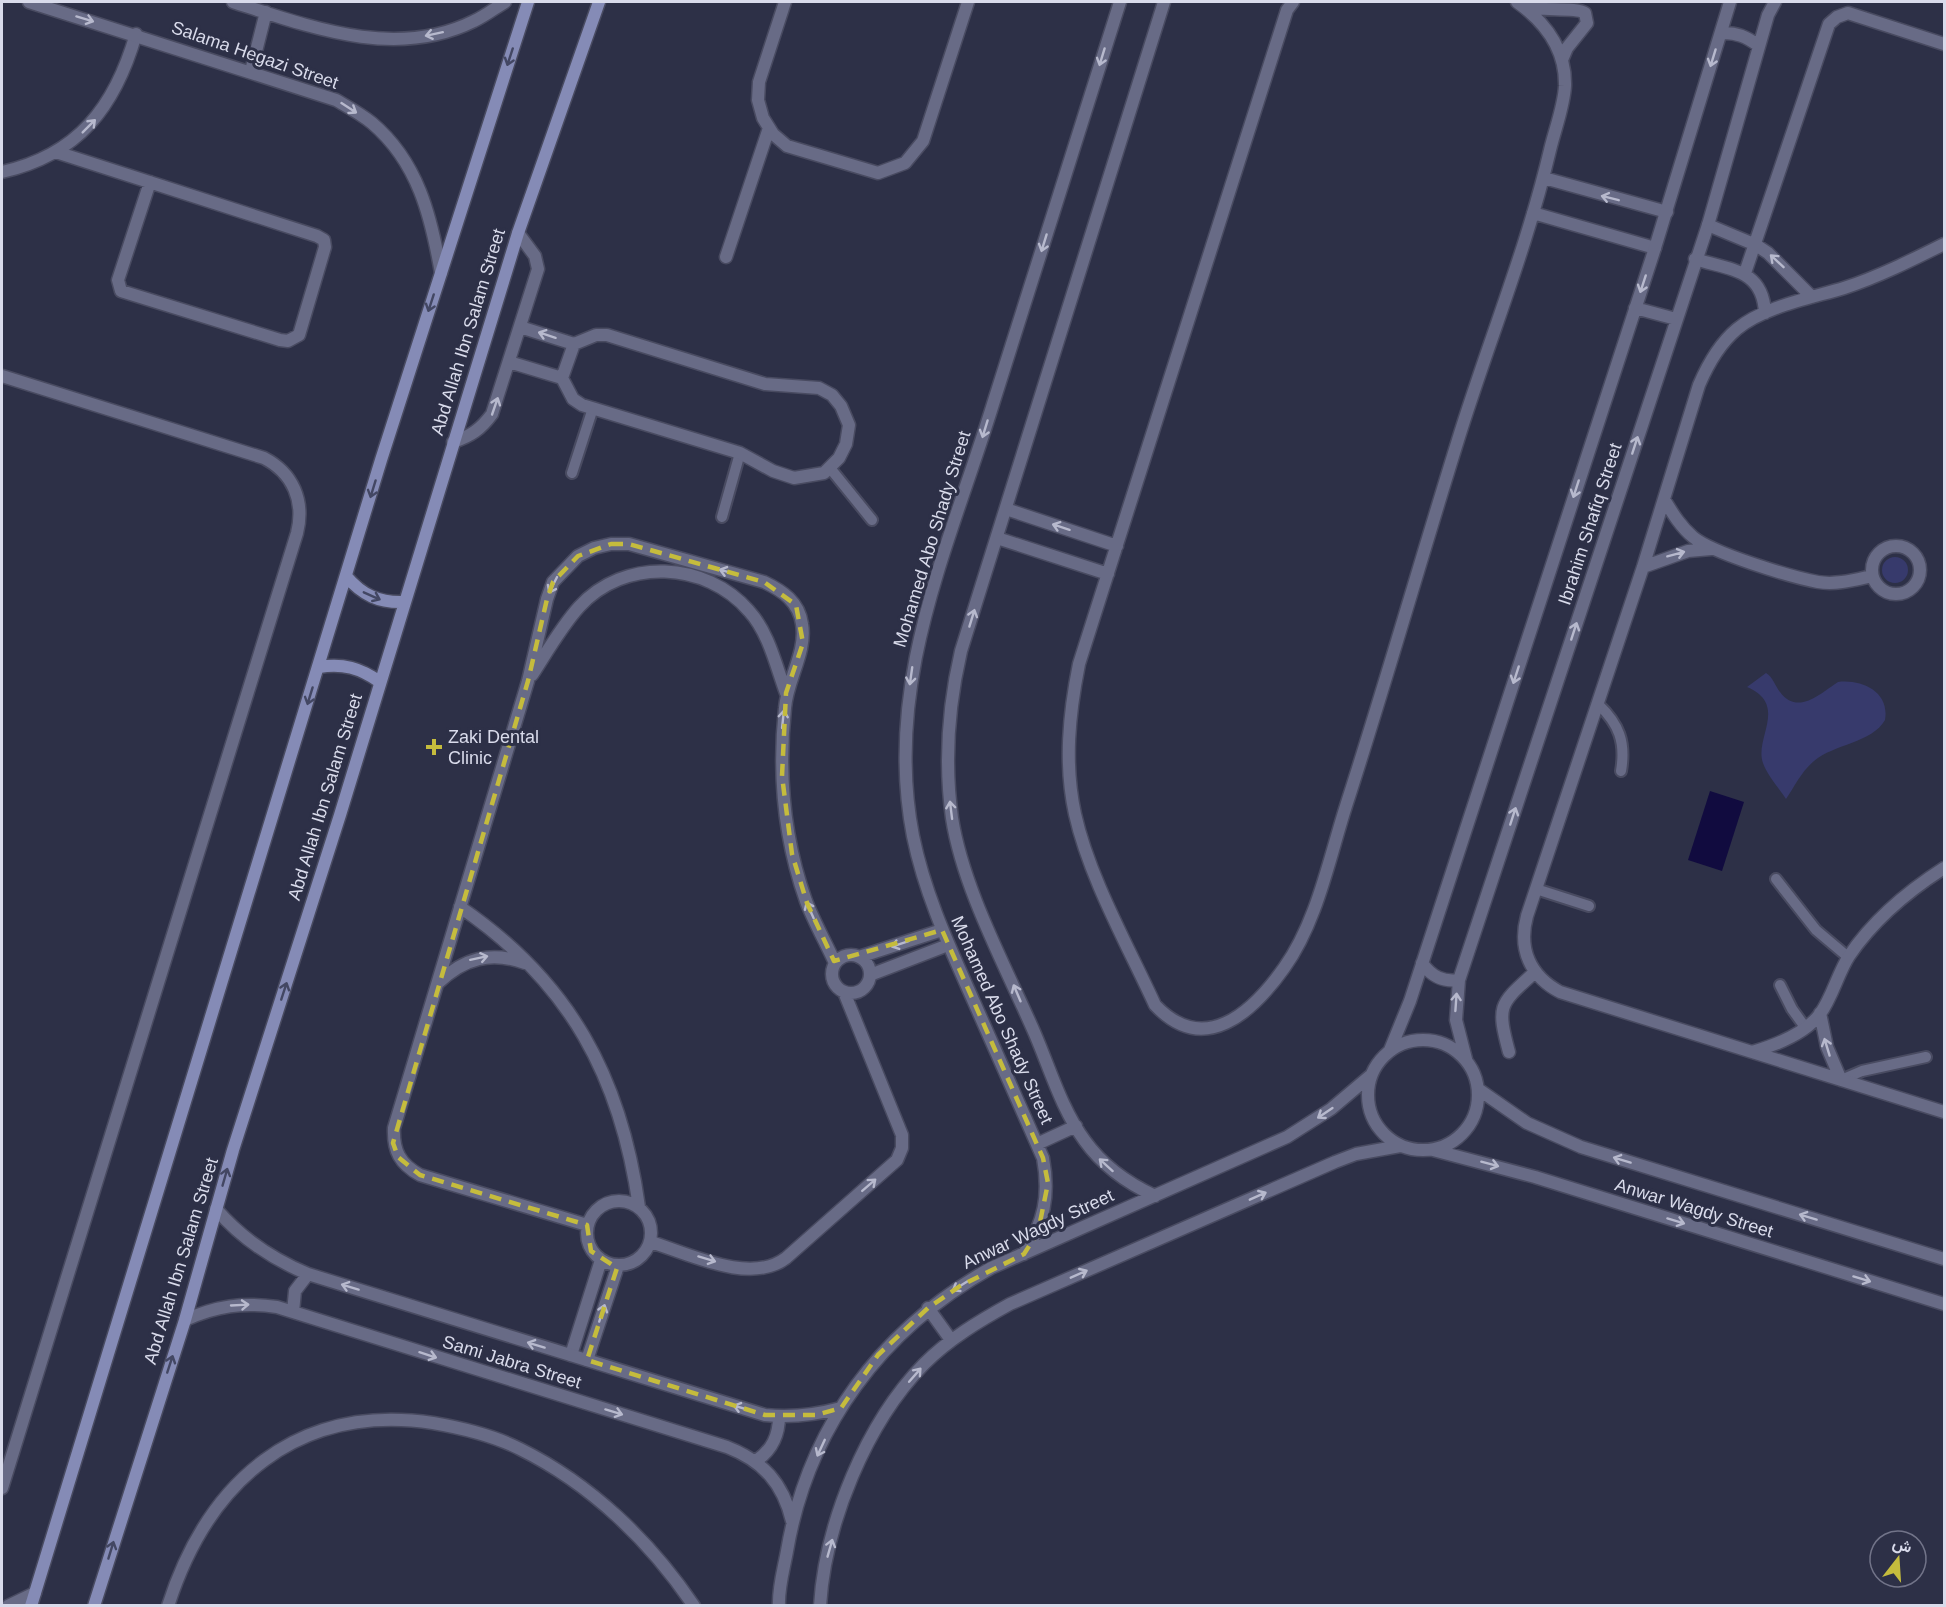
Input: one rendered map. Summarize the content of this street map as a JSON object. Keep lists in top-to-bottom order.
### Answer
{
  "streets": {
    "main road": ["Abd Allah Ibn Salam Street"],
    "street": [
      "Salama Hegazi Street",
      "Ibrahim Shafiq Street",
      "Mohamed Abo Shady Street",
      "Anwar Wagdy Street",
      "Sami Jabra Street"
    ]
  },
  "crossings": [
    ["Abd Allah Ibn Salam Street", "Sami Jabra Street"],
    ["Ibrahim Shafiq Street", "Anwar Wagdy Street"],
    ["Mohamed Abo Shady Street", "Anwar Wagdy Street"],
    ["Anwar Wagdy Street", "Sami Jabra Street"]
  ],
  "one_way": ["Salama Hegazi Street"],
  "places": {
    "health": ["Zaki Dental Clinic"]
  },
  "north": "top"
}
